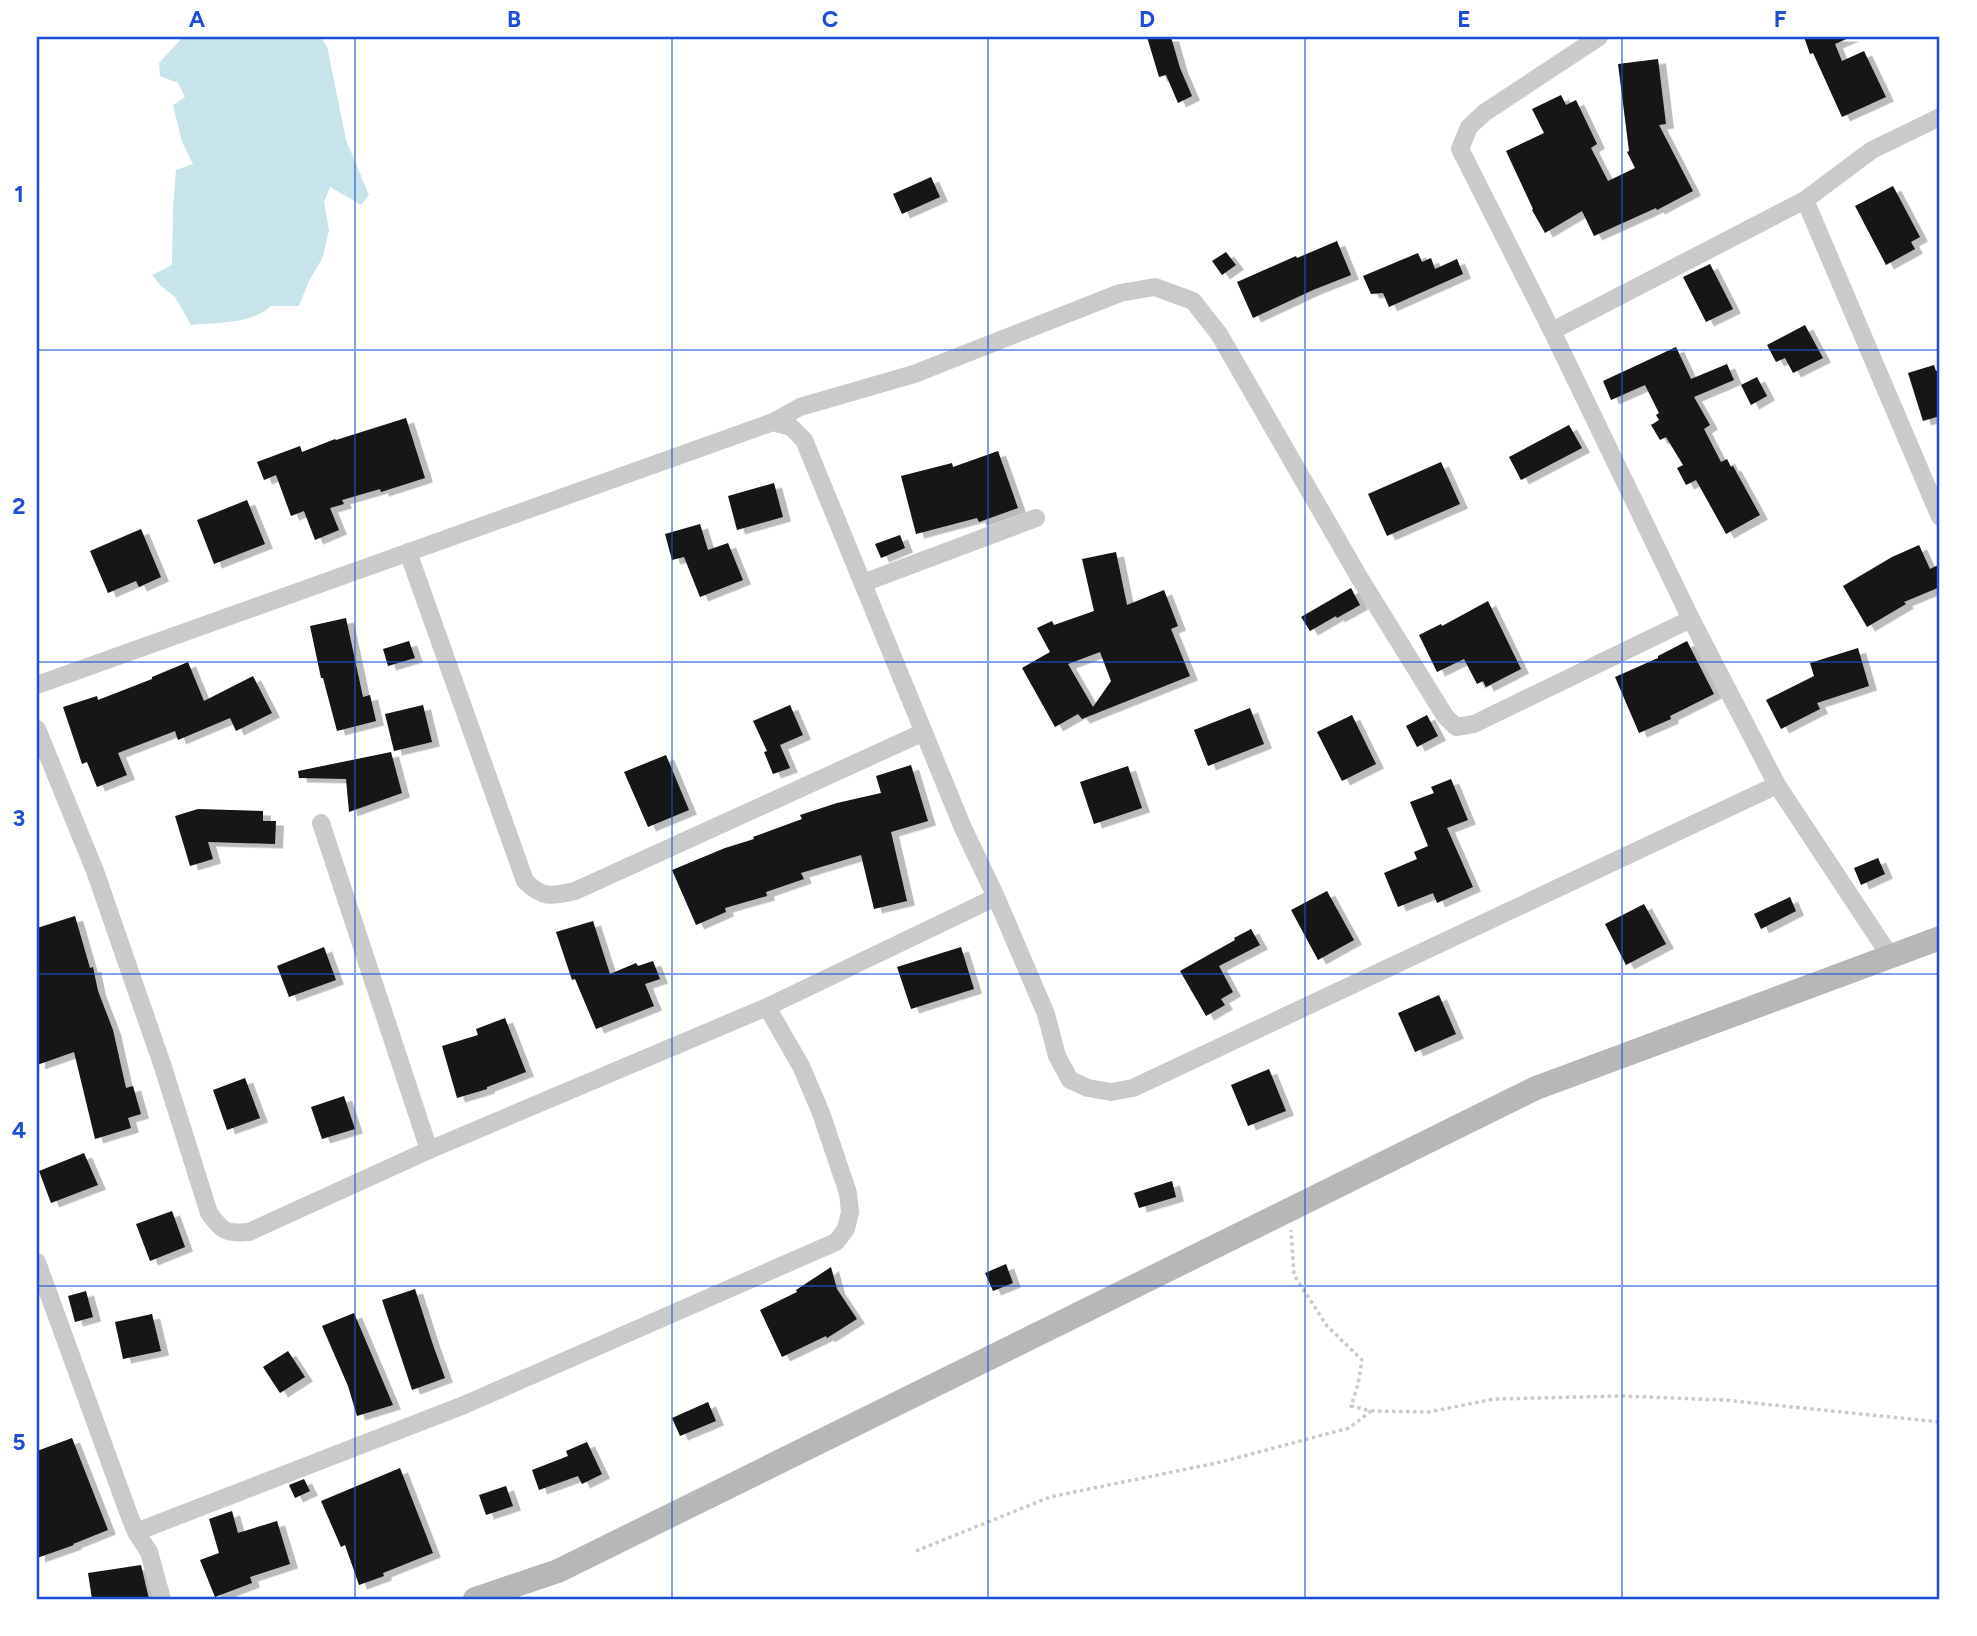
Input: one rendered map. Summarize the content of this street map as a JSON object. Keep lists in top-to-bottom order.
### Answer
{
  "grid": {
    "columns": [
      "A",
      "B",
      "C",
      "D",
      "E",
      "F"
    ],
    "rows": [
      "1",
      "2",
      "3",
      "4",
      "5"
    ]
  }
}
